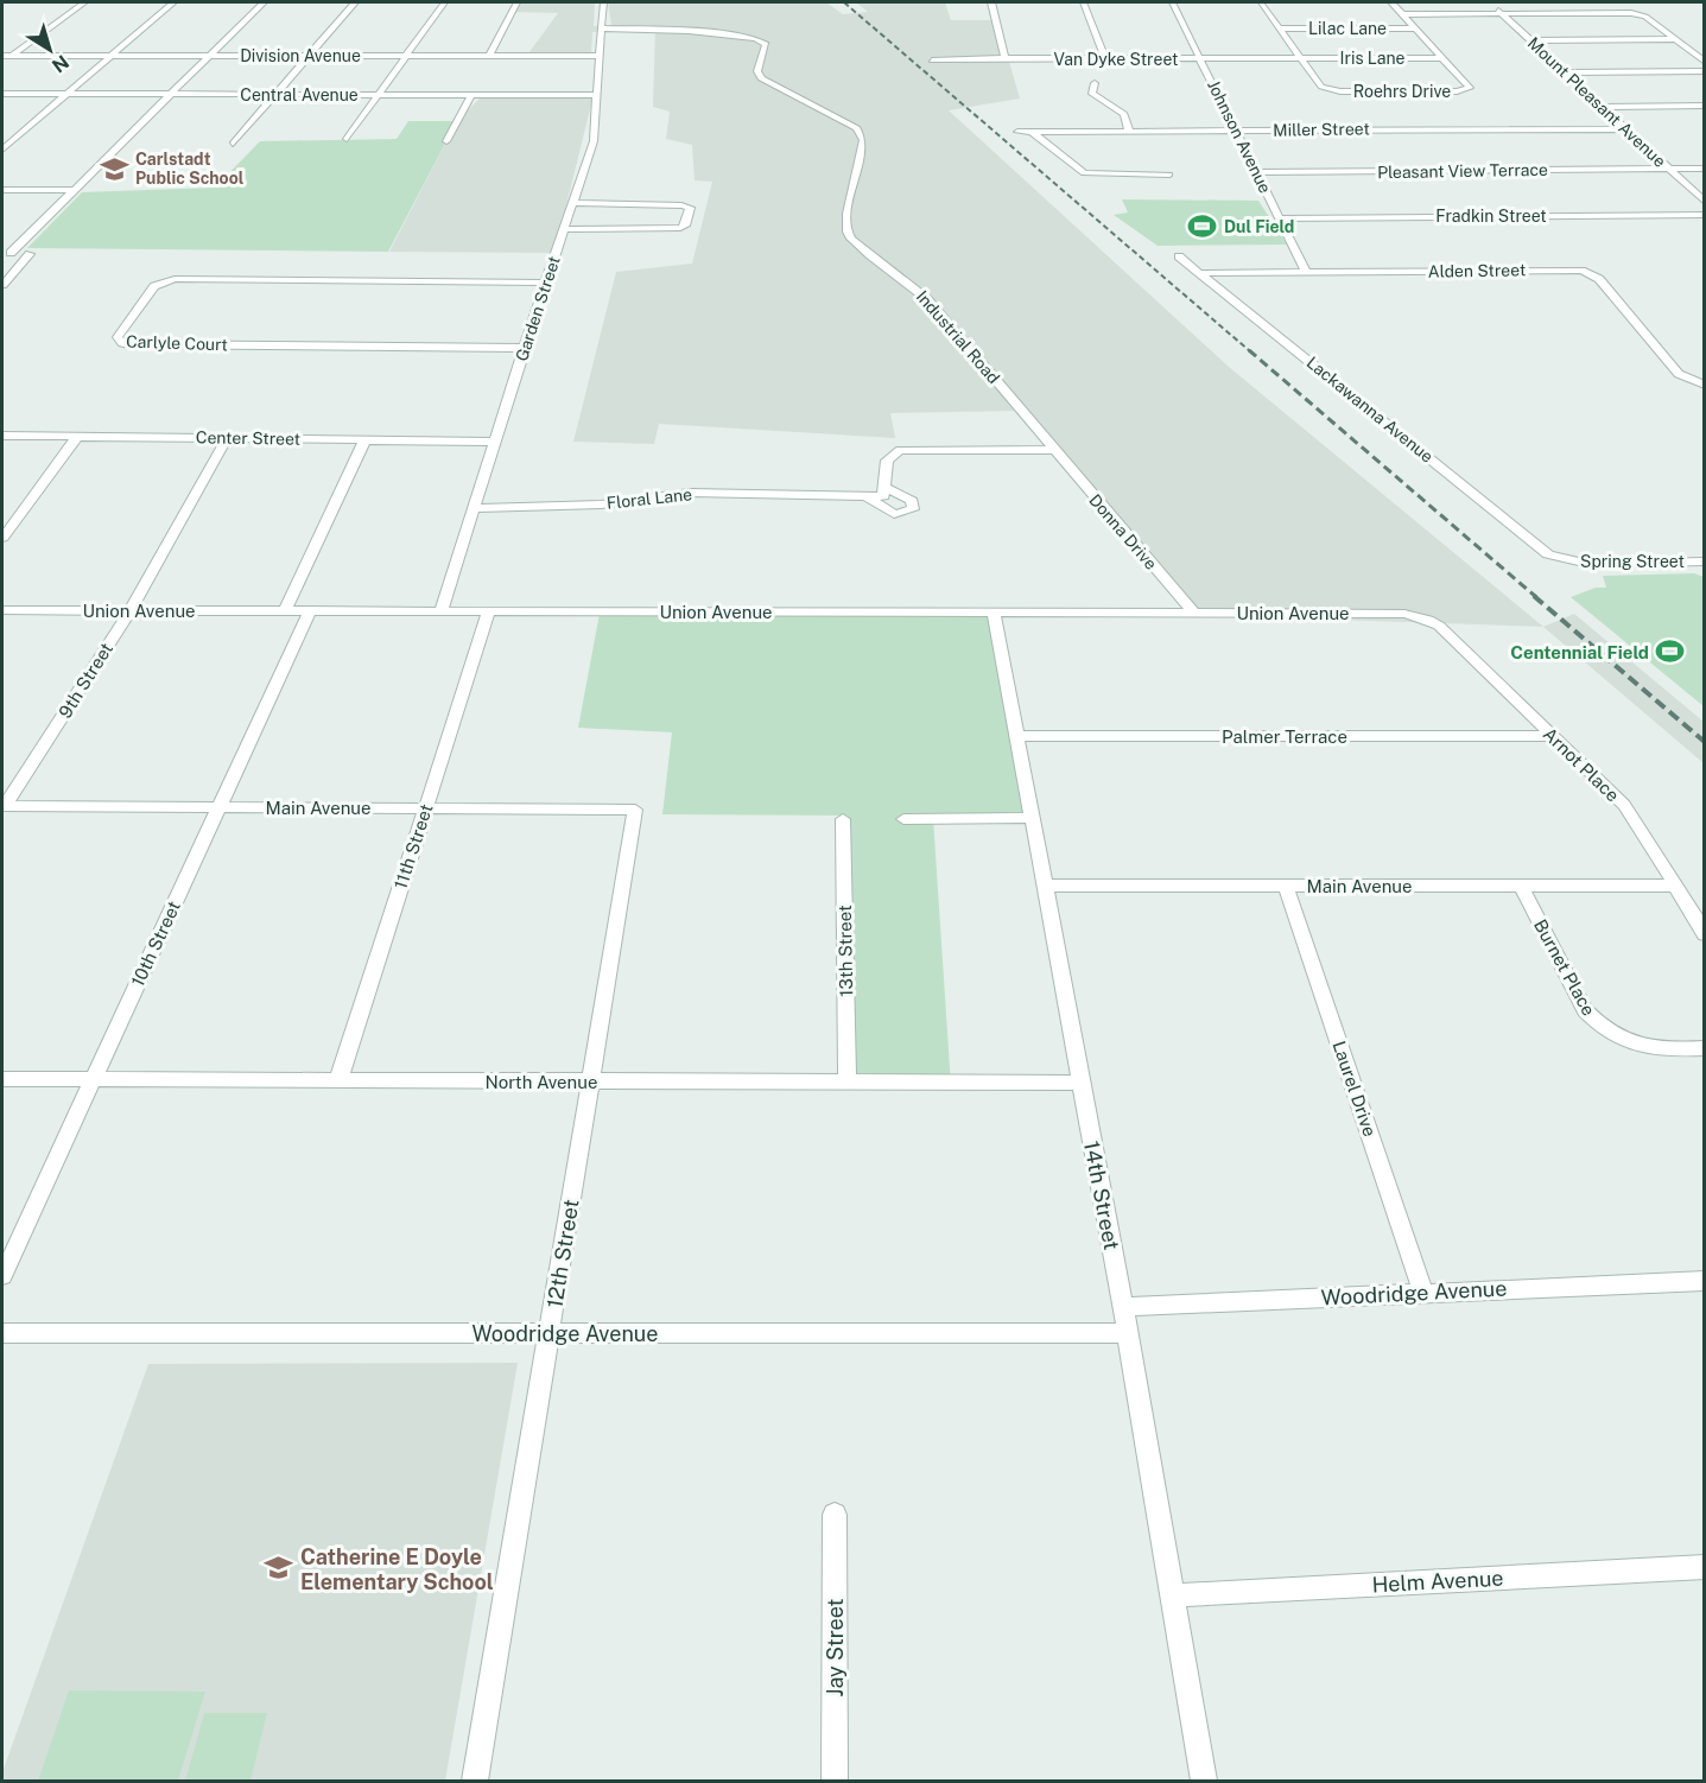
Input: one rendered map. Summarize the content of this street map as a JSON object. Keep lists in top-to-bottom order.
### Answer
{
  "streets": {
    "street": [
      "Lilac Lane",
      "Division Avenue",
      "Iris Lane",
      "Van Dyke Street",
      "Roehrs Drive",
      "Central Avenue",
      "Mount Pleasant Avenue",
      "Miller Street",
      "Johnson Avenue",
      "Pleasant View Terrace",
      "Fradkin Street",
      "Alden Street",
      "Garden Street",
      "Industrial Road",
      "Carlyle Court",
      "Lackawanna Avenue",
      "Center Street",
      "Floral Lane",
      "Donna Drive",
      "Spring Street",
      "Union Avenue",
      "9th Street",
      "Palmer Terrace",
      "Arnot Place",
      "Main Avenue",
      "11th Street",
      "10th Street",
      "13th Street",
      "Burnet Place",
      "North Avenue",
      "Laurel Drive",
      "14th Street",
      "12th Street",
      "Woodridge Avenue",
      "Helm Avenue",
      "Jay Street"
    ]
  },
  "crossings": [
    ["Lilac Lane", "Roehrs Drive"],
    ["Division Avenue", "Garden Street"],
    ["Iris Lane", "Van Dyke Street"],
    ["Iris Lane", "Roehrs Drive"],
    ["Van Dyke Street", "Roehrs Drive"],
    ["Van Dyke Street", "Johnson Avenue"],
    ["Central Avenue", "Garden Street"],
    ["Mount Pleasant Avenue", "Miller Street"],
    ["Mount Pleasant Avenue", "Pleasant View Terrace"],
    ["Miller Street", "Johnson Avenue"],
    ["Johnson Avenue", "Pleasant View Terrace"],
    ["Johnson Avenue", "Fradkin Street"],
    ["Johnson Avenue", "Alden Street"],
    ["Alden Street", "Lackawanna Avenue"],
    ["Garden Street", "Industrial Road"],
    ["Garden Street", "Carlyle Court"],
    ["Garden Street", "Center Street"],
    ["Garden Street", "Floral Lane"],
    ["Garden Street", "Union Avenue"],
    ["Industrial Road", "Donna Drive"],
    ["Lackawanna Avenue", "Spring Street"],
    ["Center Street", "9th Street"],
    ["Donna Drive", "Union Avenue"],
    ["Union Avenue", "9th Street"],
    ["Union Avenue", "Arnot Place"],
    ["Union Avenue", "11th Street"],
    ["Union Avenue", "10th Street"],
    ["Union Avenue", "14th Street"],
    ["9th Street", "Main Avenue"],
    ["Palmer Terrace", "Arnot Place"],
    ["Palmer Terrace", "14th Street"],
    ["Arnot Place", "Main Avenue"],
    ["Main Avenue", "11th Street"],
    ["Main Avenue", "10th Street"],
    ["Main Avenue", "Burnet Place"],
    ["Main Avenue", "Laurel Drive"],
    ["Main Avenue", "14th Street"],
    ["Main Avenue", "12th Street"],
    ["11th Street", "North Avenue"],
    ["10th Street", "North Avenue"],
    ["13th Street", "North Avenue"],
    ["North Avenue", "14th Street"],
    ["North Avenue", "12th Street"],
    ["Laurel Drive", "Woodridge Avenue"],
    ["14th Street", "Woodridge Avenue"],
    ["14th Street", "Helm Avenue"],
    ["12th Street", "Woodridge Avenue"]
  ],
  "places": {
    "school or university": ["Carlstadt Public School", "Catherine E Doyle Elementary School"],
    "sports": ["Dul Field", "Centennial Field"]
  },
  "north": "bottom right"
}
